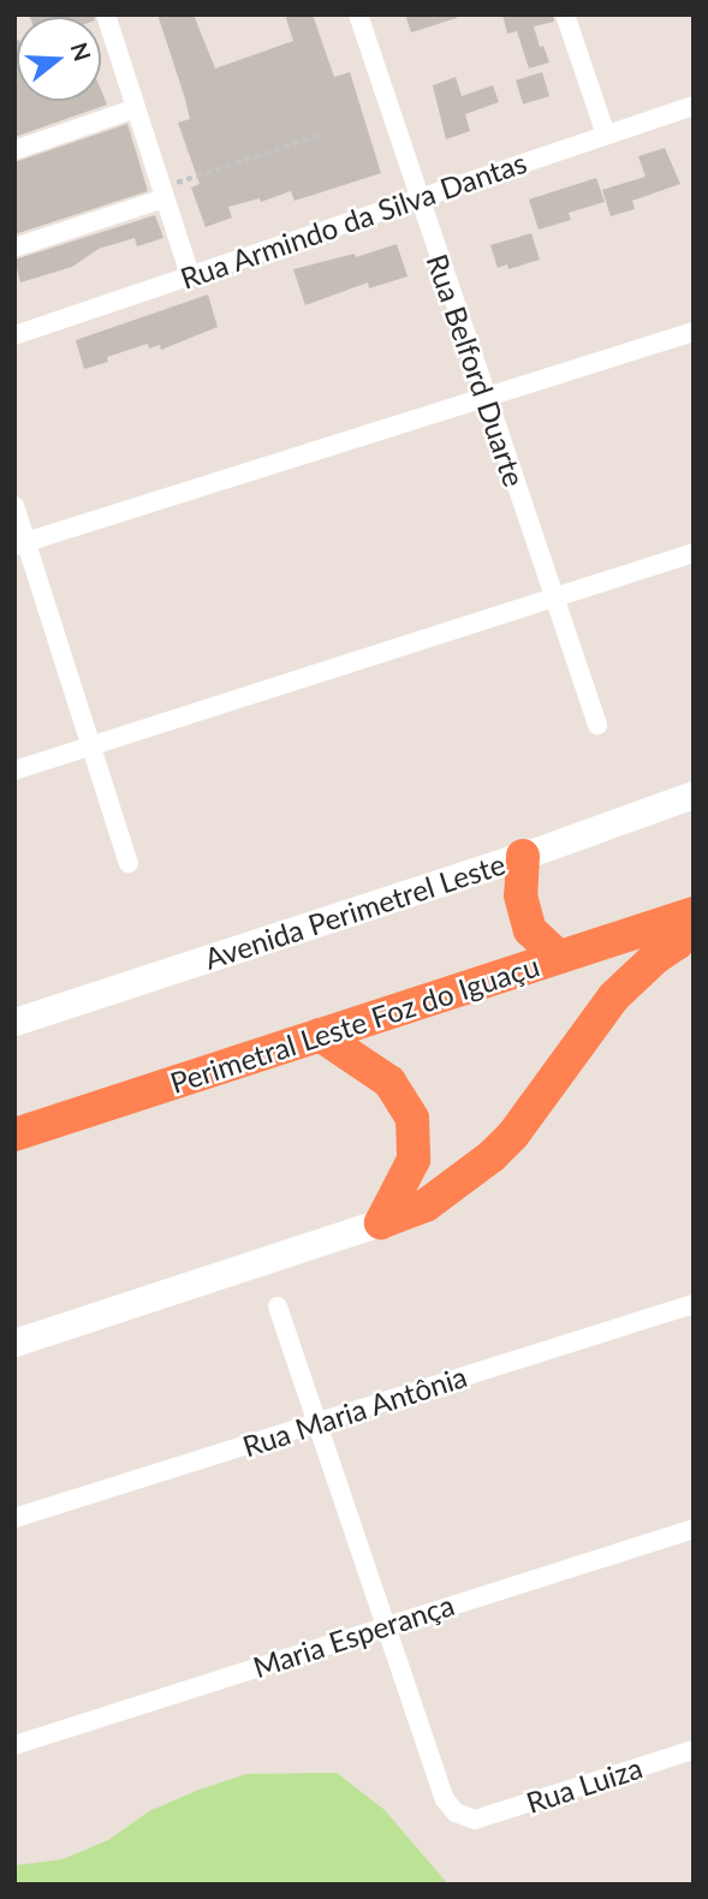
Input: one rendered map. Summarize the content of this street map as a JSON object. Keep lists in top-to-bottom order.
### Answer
{
  "streets": {
    "highway": ["Perimetral Leste Foz do Iguaçu"],
    "street": [
      "Rua Armindo da Silva Dantas",
      "Rua Belford Duarte",
      "Avenida Perimetrel Leste",
      "Rua Maria Antônia",
      "Maria Esperança",
      "Rua Luiza"
    ]
  },
  "crossings": [
    ["Rua Armindo da Silva Dantas", "Rua Belford Duarte"],
    ["Maria Esperança", "Rua Luiza"]
  ],
  "north": "right"
}
